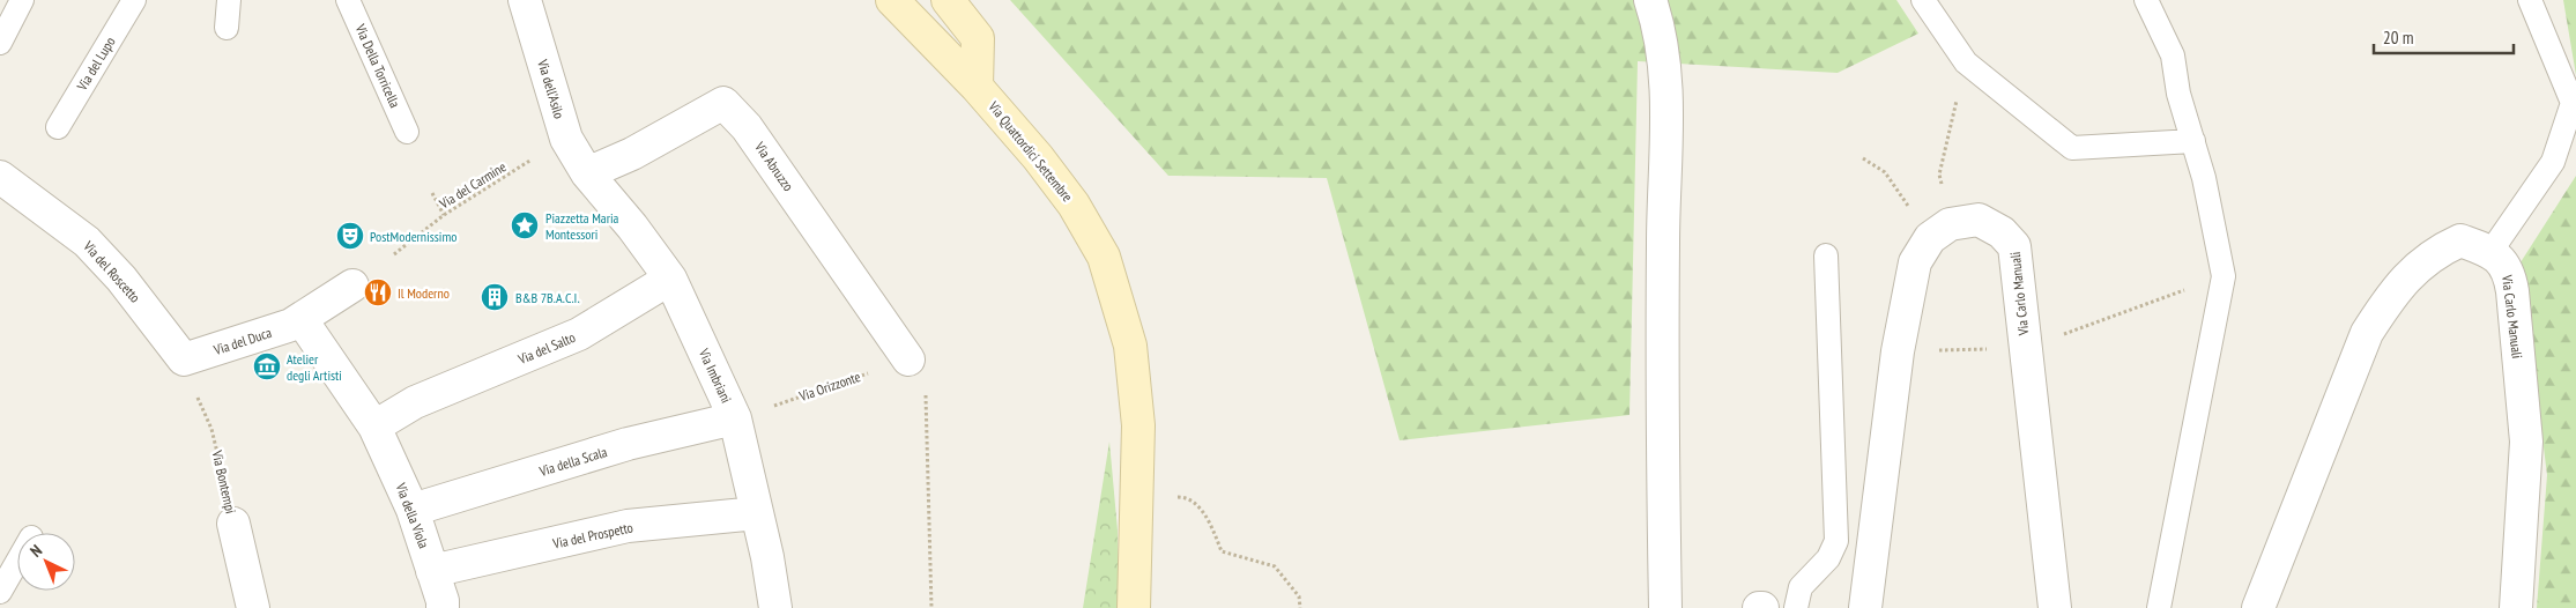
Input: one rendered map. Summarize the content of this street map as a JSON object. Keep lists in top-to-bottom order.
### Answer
{
  "streets": {
    "main road": ["Via Quattordici Settembre"],
    "street": [
      "Via dell'Asilo",
      "Via Abruzzo",
      "Via del Roscetto",
      "Via Carlo Manuali",
      "Via del Duca",
      "Via del Salto",
      "Via Imbriani",
      "Via della Scala",
      "Via Bontempi",
      "Via della Viola",
      "Via del Prospetto"
    ],
    "lane": ["Via del Lupo", "Via Della Torricella"],
    "path": ["Via del Carmine", "Via Orizzonte"]
  },
  "crossings": [
    ["Via dell'Asilo", "Via Abruzzo"],
    ["Via dell'Asilo", "Via del Carmine"],
    ["Via dell'Asilo", "Via Imbriani"],
    ["Via Abruzzo", "Via Imbriani"],
    ["Via Abruzzo", "Via Orizzonte"],
    ["Via del Roscetto", "Via del Duca"],
    ["Via del Roscetto", "Via Bontempi"],
    ["Via del Duca", "Via Bontempi"],
    ["Via del Duca", "Via della Viola"],
    ["Via del Salto", "Via Imbriani"],
    ["Via del Salto", "Via della Viola"],
    ["Via Imbriani", "Via Orizzonte"],
    ["Via Imbriani", "Via della Scala"],
    ["Via Imbriani", "Via del Prospetto"],
    ["Via Orizzonte", "Via della Scala"],
    ["Via della Scala", "Via della Viola"],
    ["Via della Viola", "Via del Prospetto"]
  ],
  "places": {
    "place": ["Piazzetta Maria Montessori"],
    "theatre": ["PostModernissimo"],
    "restaurant": ["Il Moderno"],
    "building": ["B&B 7B.A.C.I."],
    "museum": ["Atelier degli Artisti"]
  },
  "scale_bar": "20 m",
  "north": "top left"
}
